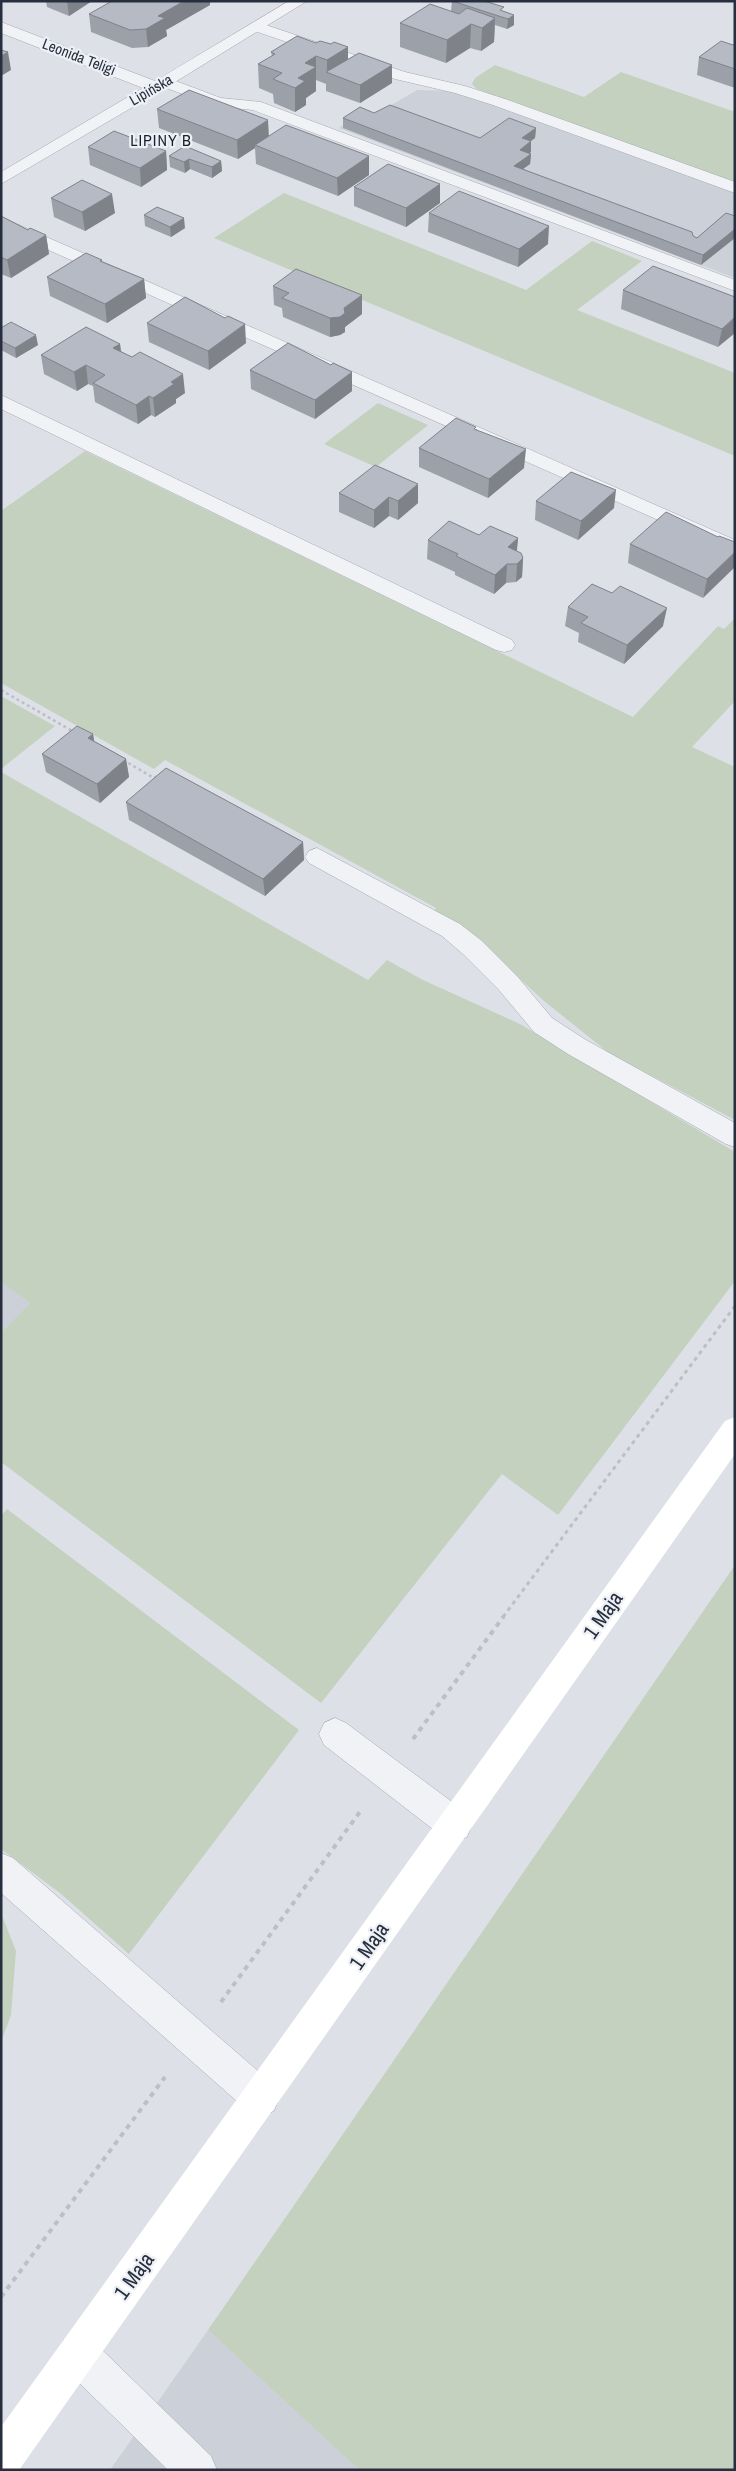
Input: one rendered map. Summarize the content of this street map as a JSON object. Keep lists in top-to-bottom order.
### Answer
{
  "streets": {
    "main road": ["1 Maja"],
    "street": ["Leonida Teligi", "Lipińska"]
  },
  "crossings": [
    ["Leonida Teligi", "Lipińska"]
  ],
  "districts": ["LIPINY B"]
}
